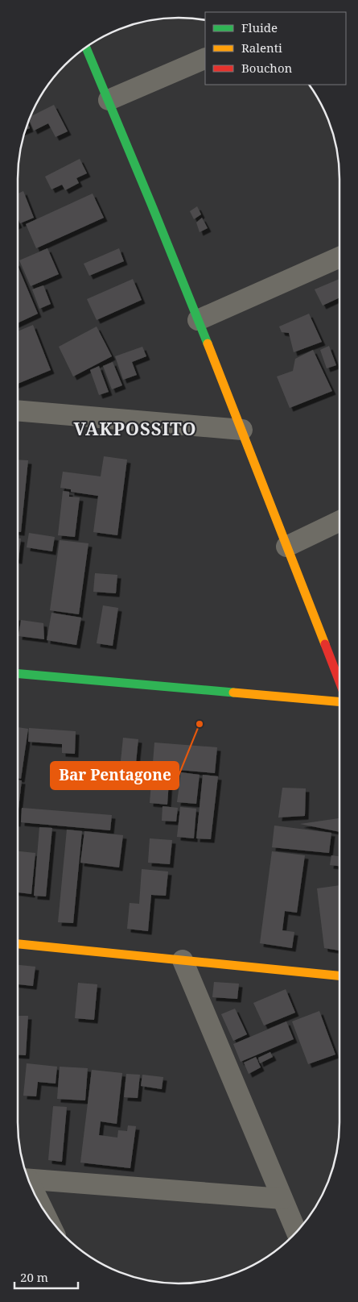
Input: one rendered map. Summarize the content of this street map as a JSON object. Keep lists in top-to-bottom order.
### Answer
{
  "districts": ["VAKPOSSITO"],
  "places": ["Bar Pentagone"],
  "legend": ["Fluide", "Ralenti", "Bouchon"],
  "scale_bar": "20 m"
}
